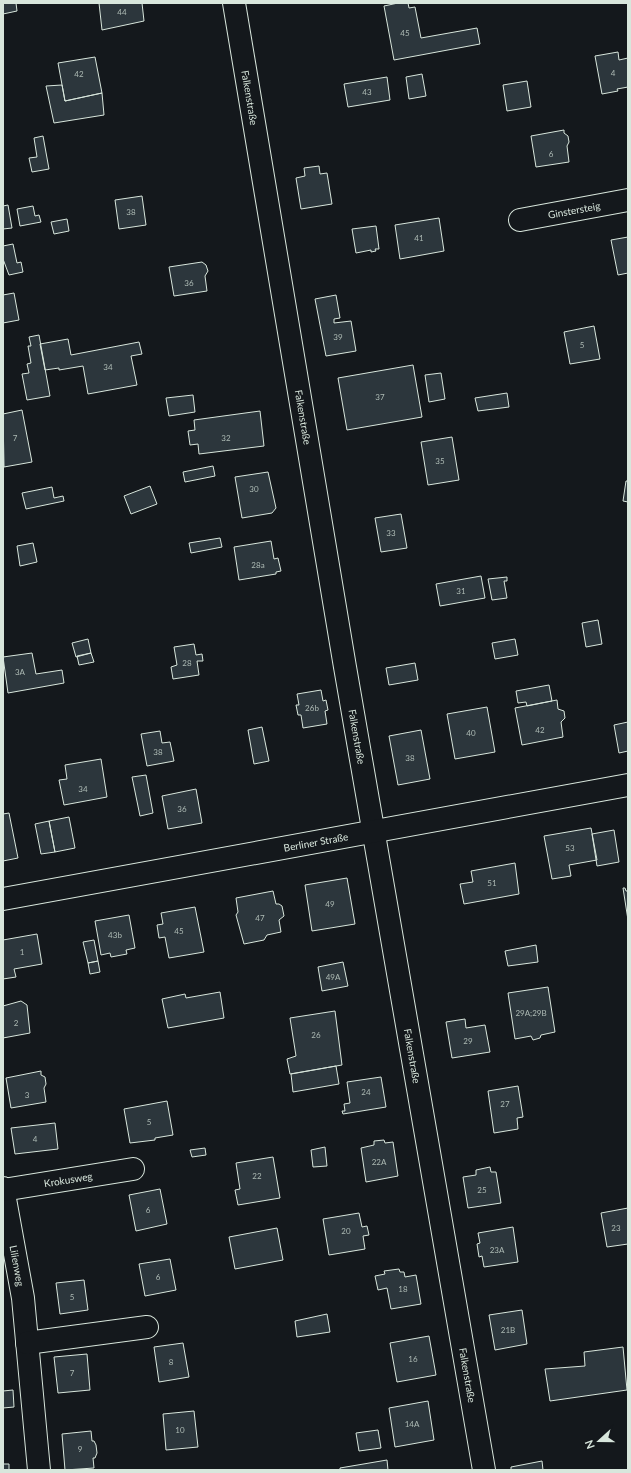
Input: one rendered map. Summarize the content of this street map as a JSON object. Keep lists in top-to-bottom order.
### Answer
{
  "streets": {
    "street": [
      "Falkenstraße",
      "Ginstersteig",
      "Berliner Straße",
      "Krokusweg",
      "Lilienweg"
    ]
  },
  "crossings": [
    ["Falkenstraße", "Berliner Straße"],
    ["Krokusweg", "Lilienweg"]
  ],
  "house_numbers": [
    "44",
    "45",
    "4",
    "42",
    "43",
    "6",
    "38",
    "41",
    "36",
    "39",
    "5",
    "34",
    "37",
    "7",
    "32",
    "35",
    "30",
    "33",
    "28a",
    "31",
    "28",
    "3A",
    "26b",
    "42",
    "40",
    "38",
    "38",
    "34",
    "36",
    "53",
    "51",
    "49",
    "47",
    "45",
    "43b",
    "1",
    "49A",
    "29A;29B",
    "2",
    "26",
    "29",
    "24",
    "3",
    "27",
    "5",
    "4",
    "22A",
    "22",
    "25",
    "6",
    "23",
    "20",
    "23A",
    "6",
    "18",
    "5",
    "21B",
    "16",
    "8",
    "7",
    "14A",
    "10",
    "9"
  ],
  "north": "left"
}
